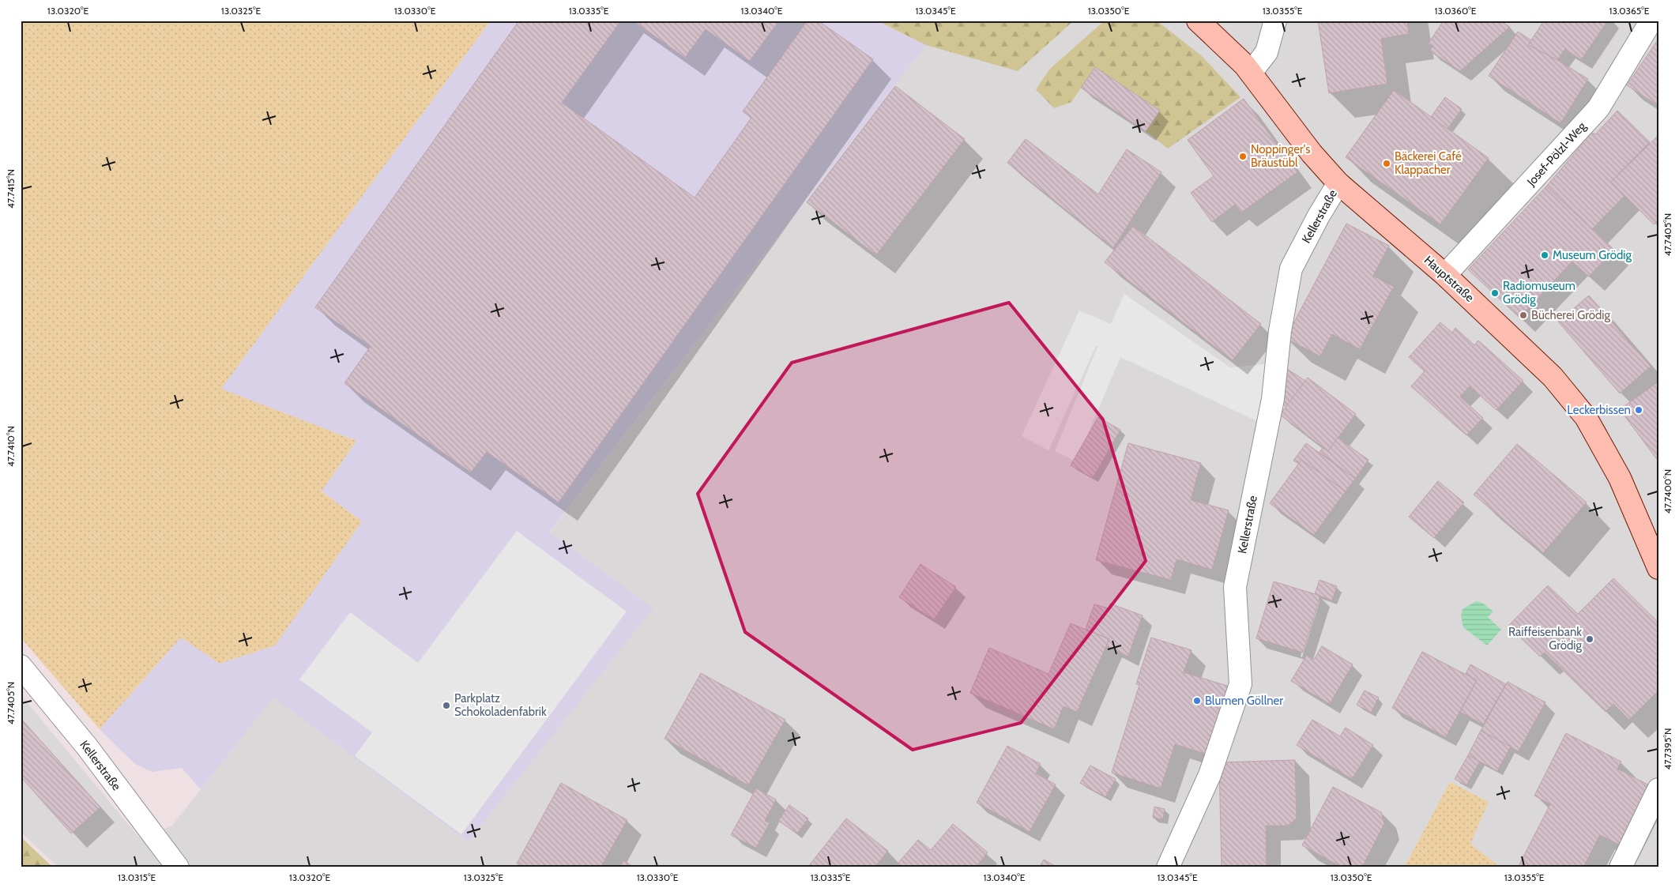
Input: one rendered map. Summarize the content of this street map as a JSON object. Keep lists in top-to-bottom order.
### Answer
{
  "streets": {
    "main road": ["Hauptstraße"],
    "street": ["Josef-Pölzl-Weg", "Kellerstraße"]
  },
  "crossings": [
    ["Josef-Pölzl-Weg", "Hauptstraße"],
    ["Kellerstraße", "Hauptstraße"]
  ],
  "places": [
    "Noppinger's Bräustübl",
    "Bäckerei Café Klappacher",
    "Museum Grödig",
    "Radiomuseum Grödig",
    "Bücherei Grödig",
    "Leckerbissen",
    "Raiffeisenbank Grödig",
    "Blumen Göllner",
    "Parkplatz Schokoladenfabrik"
  ],
  "coordinates": [
    "13.0320°E",
    "13.0325°E",
    "13.0330°E",
    "13.0335°E",
    "13.0340°E",
    "13.0345°E",
    "13.0350°E",
    "13.0355°E",
    "13.0360°E",
    "13.0365°E",
    "47.7415°N",
    "47.7405°N",
    "47.7410°N",
    "47.7400°N",
    "47.7395°N",
    "13.0315°E"
  ]
}
